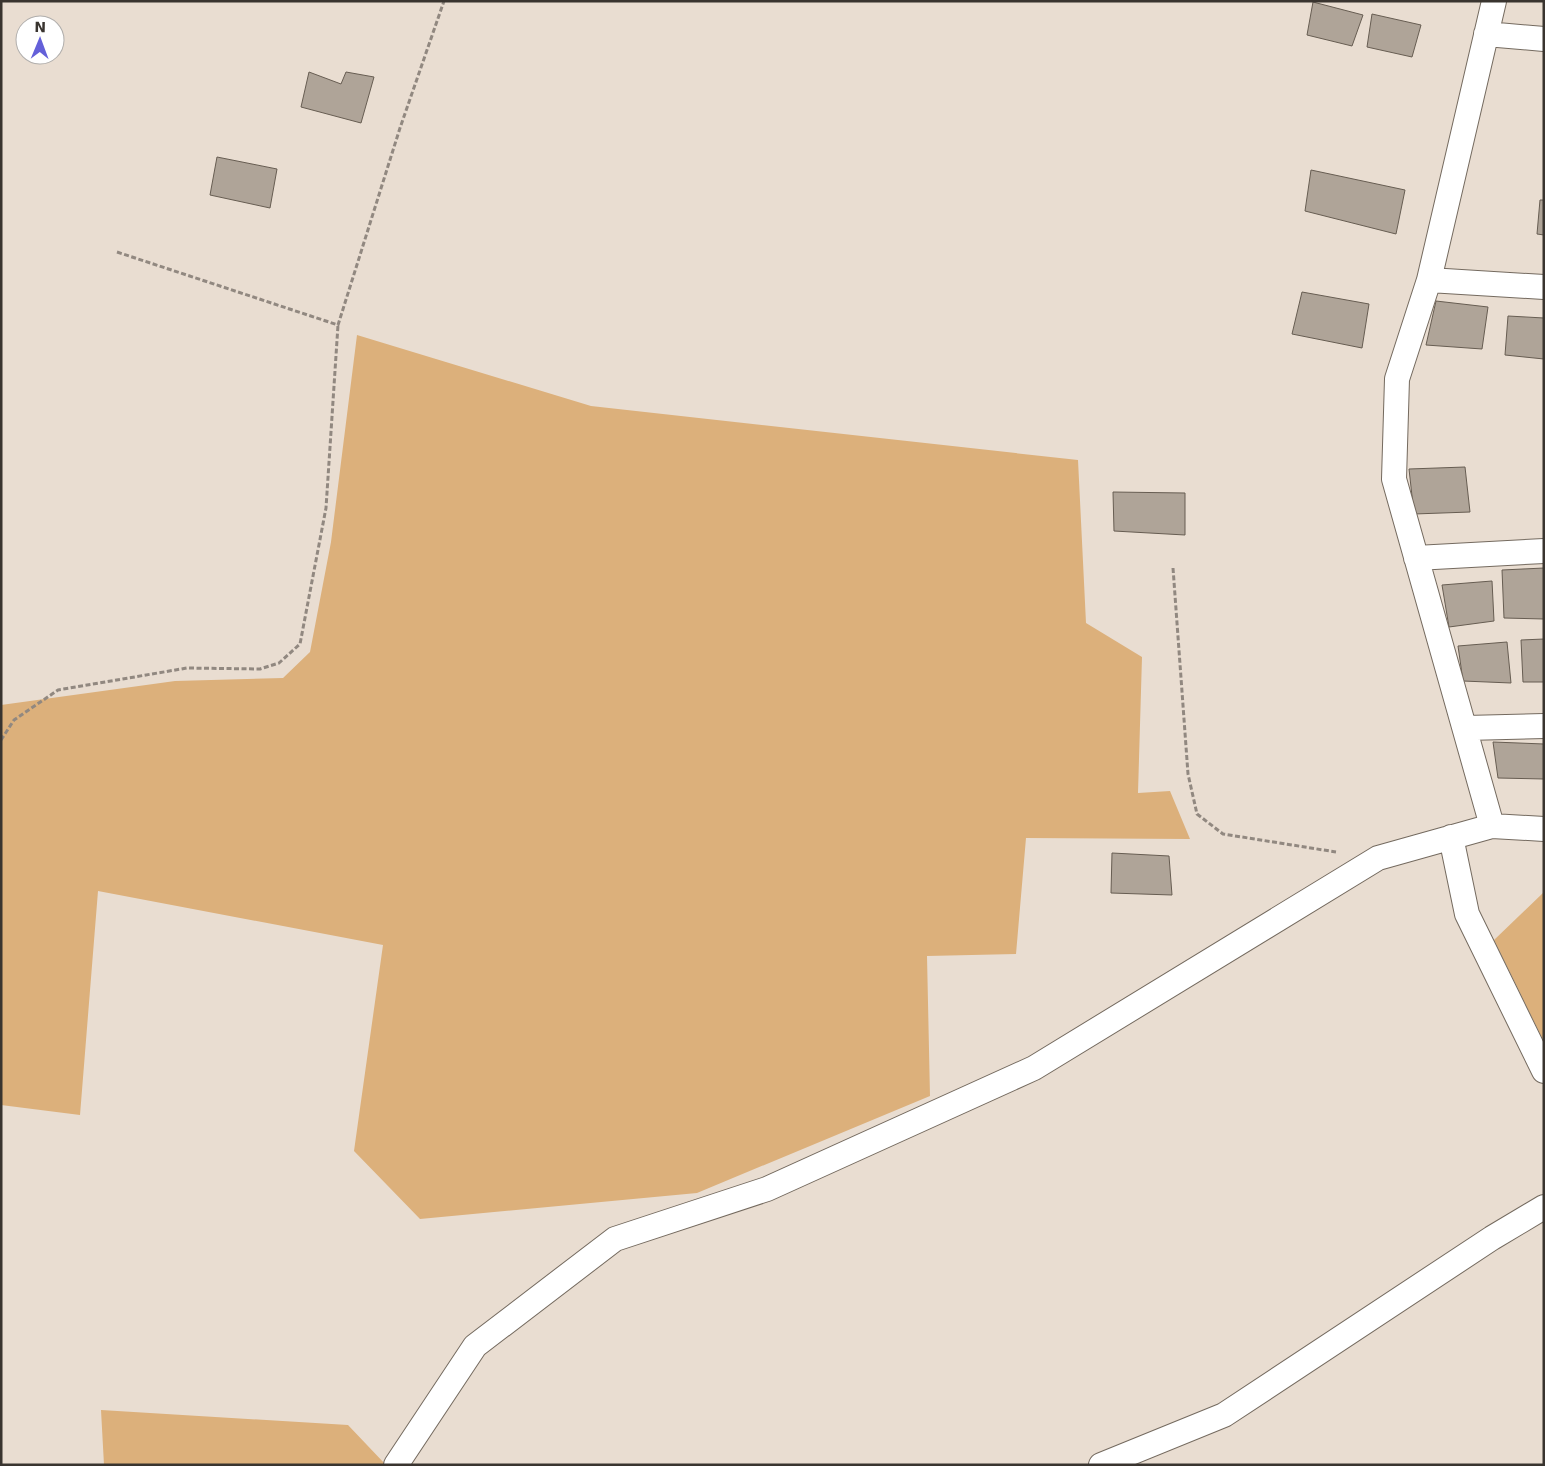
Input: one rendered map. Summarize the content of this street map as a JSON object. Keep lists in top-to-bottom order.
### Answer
{
  "north": "top"
}
